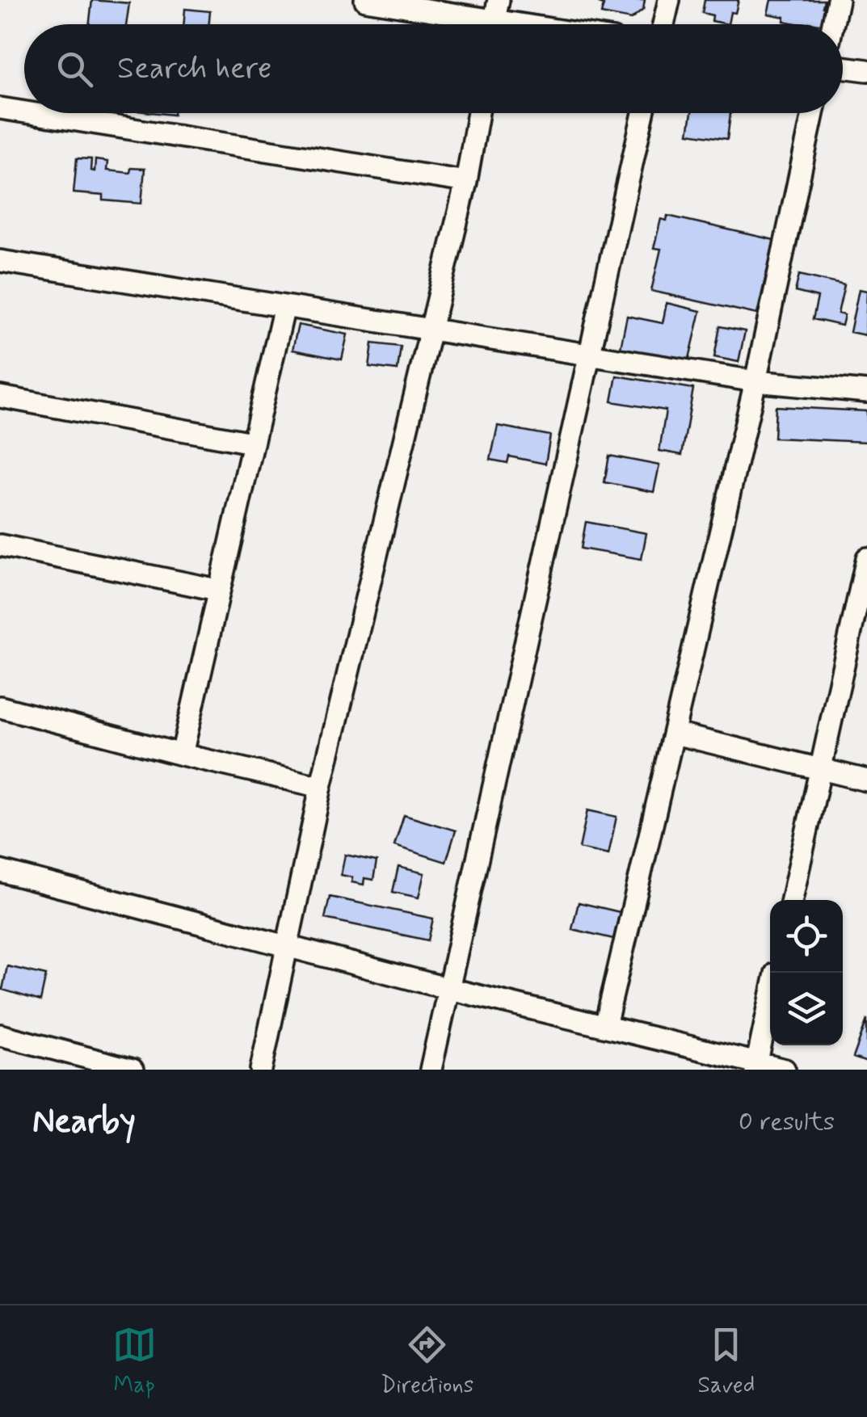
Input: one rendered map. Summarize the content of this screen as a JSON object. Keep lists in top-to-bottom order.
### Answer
{
  "page": {
    "search": "Search here",
    "heading": ["Nearby", "0 results"],
    "nav": ["Map", "Directions", "Saved"]
  }
}
